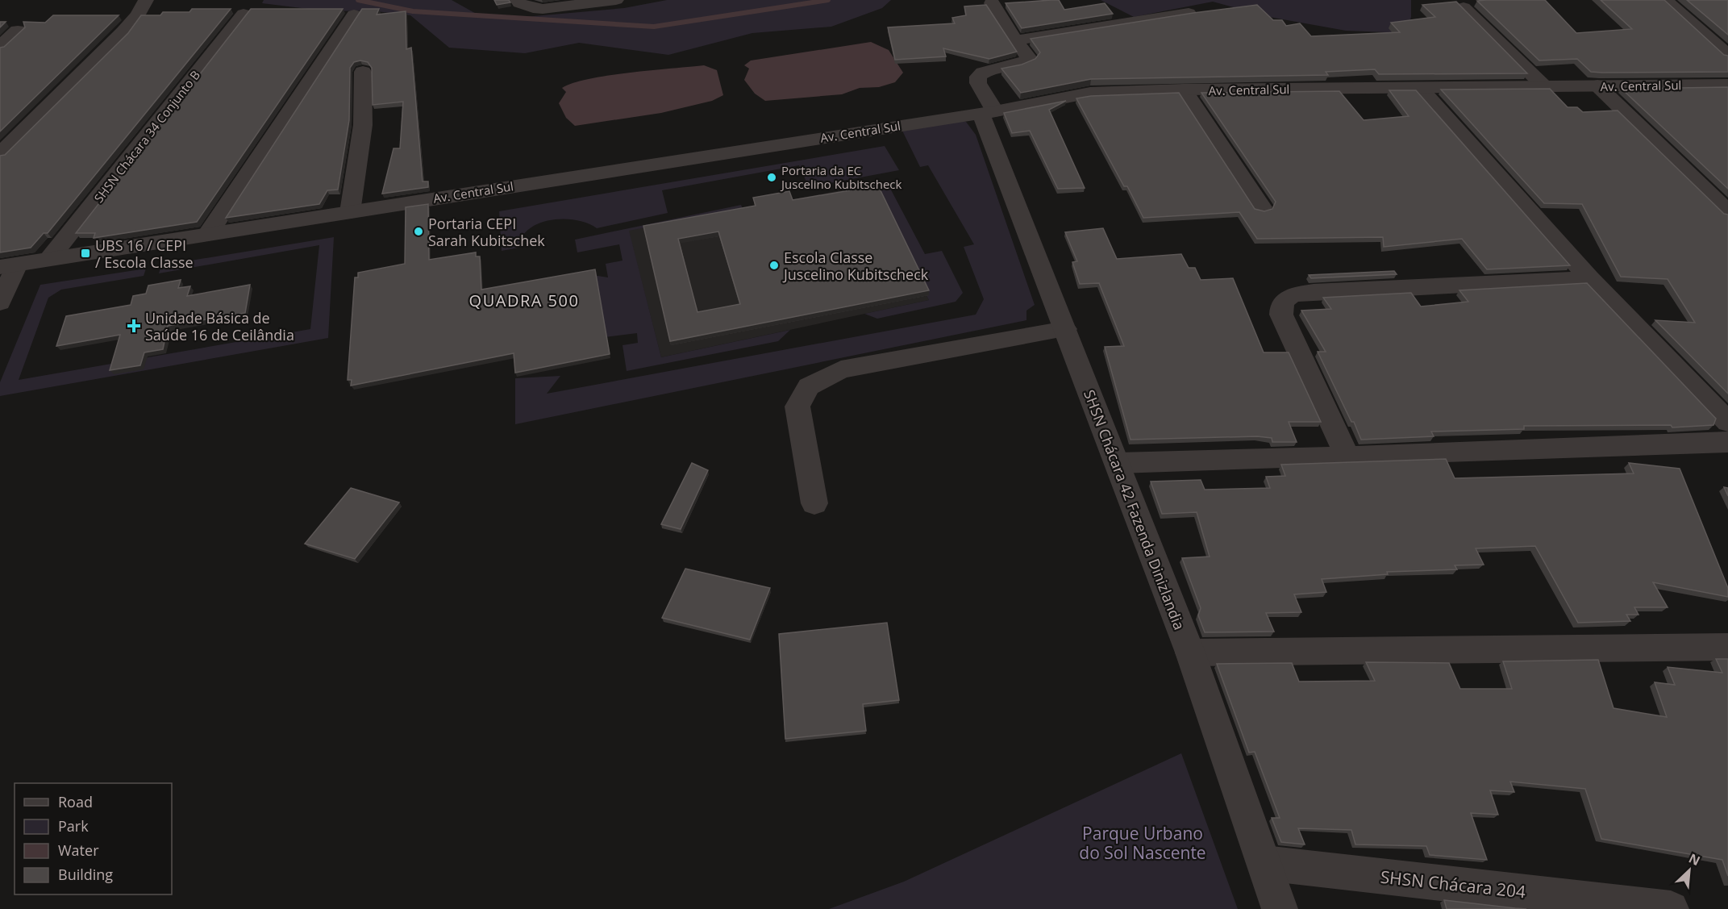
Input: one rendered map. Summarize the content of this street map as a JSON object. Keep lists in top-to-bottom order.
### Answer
{
  "streets": {
    "street": [
      "Av. Central Sul",
      "SHSN Chácara 34 Conjunto B",
      "SHSN Chácara 42 Fazenda Dinizlandia",
      "SHSN Chácara 204"
    ]
  },
  "crossings": [
    ["Av. Central Sul", "SHSN Chácara 34 Conjunto B"],
    ["Av. Central Sul", "SHSN Chácara 42 Fazenda Dinizlandia"],
    ["SHSN Chácara 42 Fazenda Dinizlandia", "SHSN Chácara 204"]
  ],
  "districts": ["QUADRA 500"],
  "parks": ["Parque Urbano do Sol Nascente"],
  "places": {
    "other": ["Portaria da EC Juscelino Kubitscheck", "Portaria CEPI Sarah Kubitschek", "Escola Classe Juscelino Kubitscheck"],
    "transit": ["UBS 16 / CEPI / Escola Classe"],
    "health": ["Unidade Básica de Saúde 16 de Ceilândia"]
  },
  "legend": [
    "Road",
    "Park",
    "Water",
    "Building"
  ],
  "north": "top right"
}
